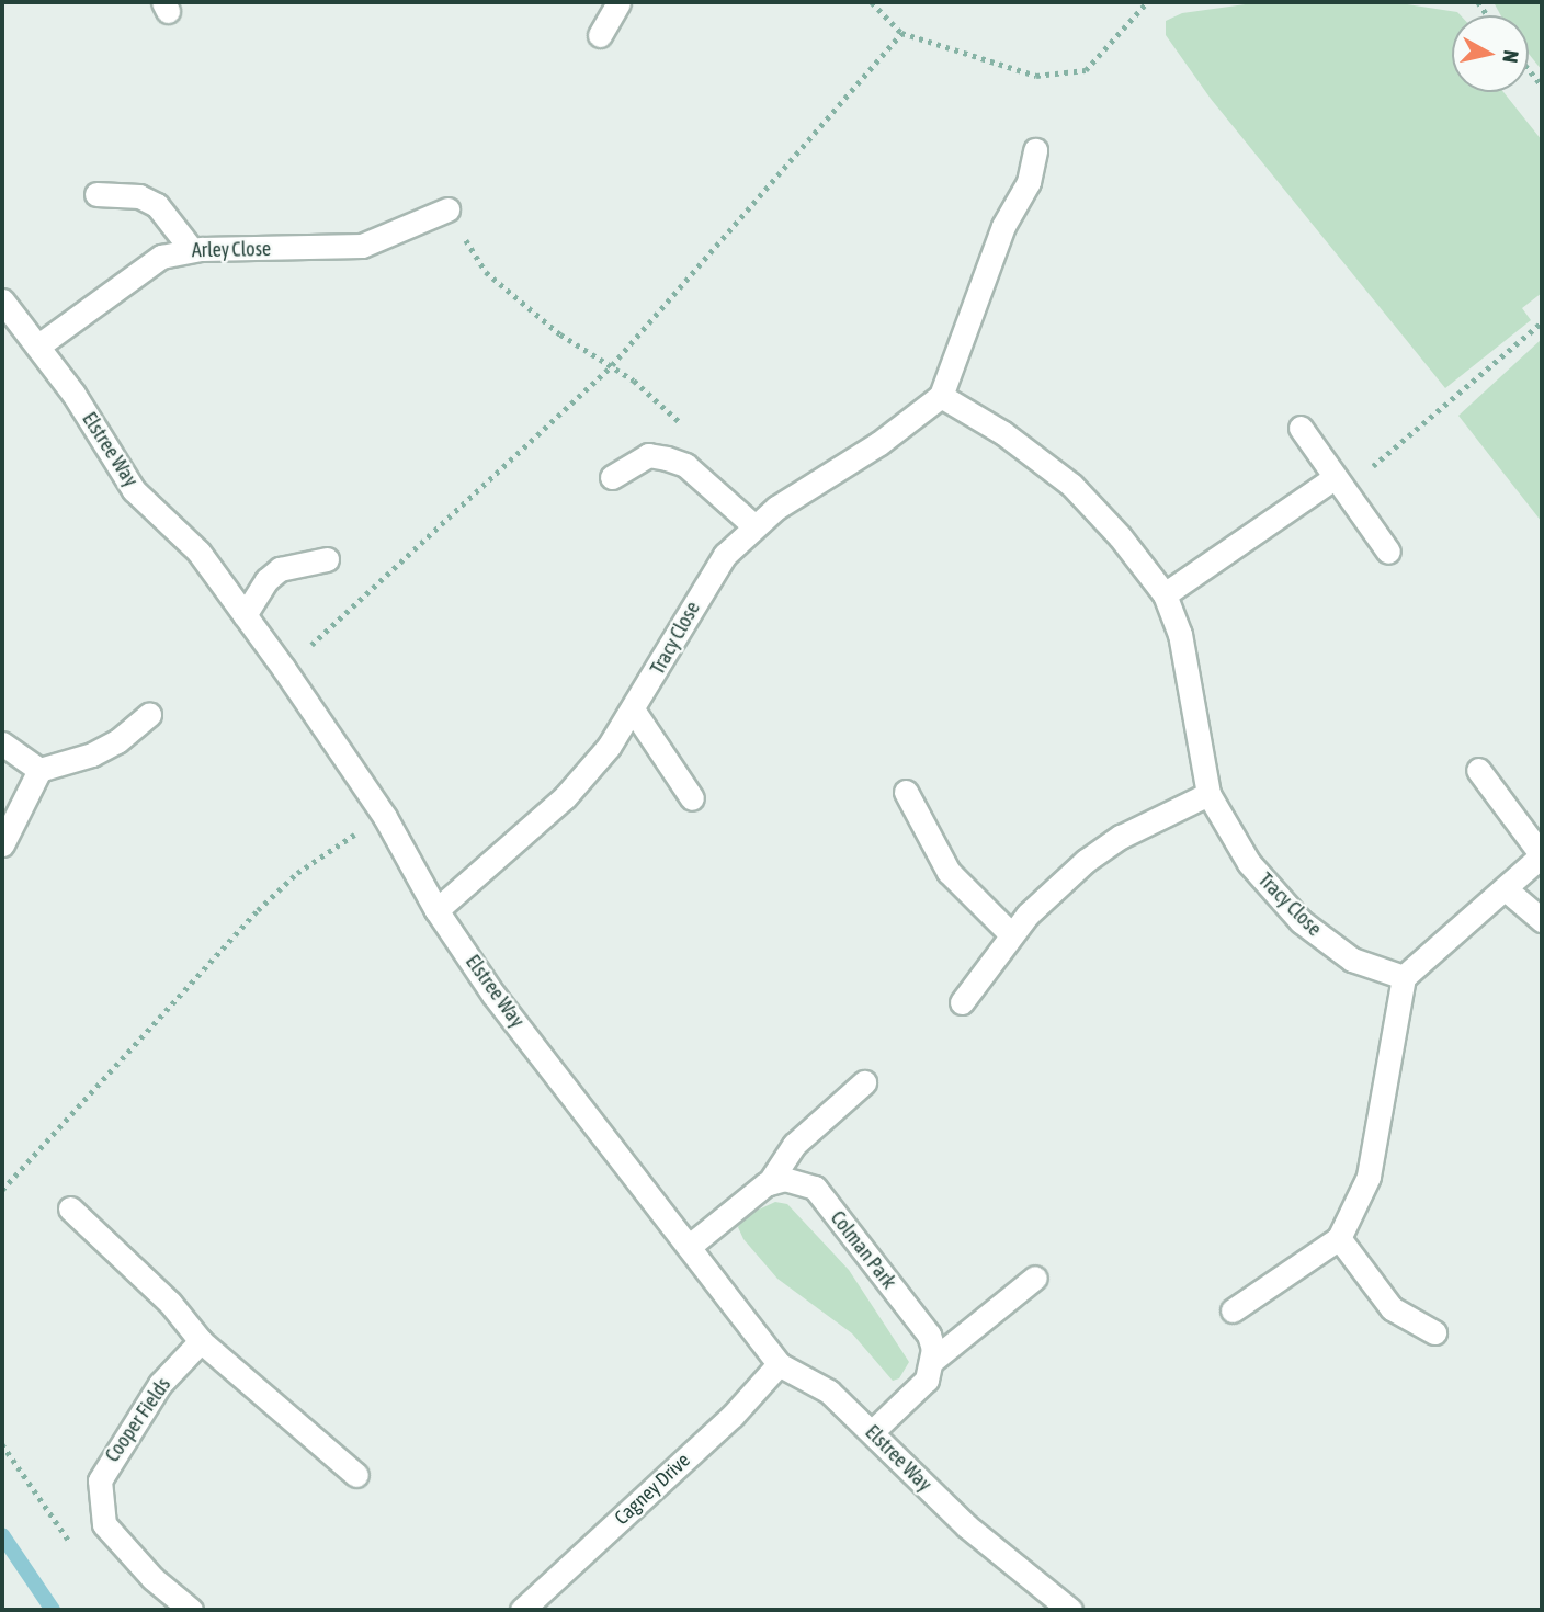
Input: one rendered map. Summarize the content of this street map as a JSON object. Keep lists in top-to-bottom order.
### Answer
{
  "streets": {
    "street": [
      "Arley Close",
      "Elstree Way",
      "Tracy Close",
      "Colman Park",
      "Cooper Fields",
      "Cagney Drive"
    ]
  },
  "crossings": [
    ["Arley Close", "Elstree Way"],
    ["Elstree Way", "Tracy Close"],
    ["Elstree Way", "Cagney Drive"]
  ],
  "north": "right"
}
